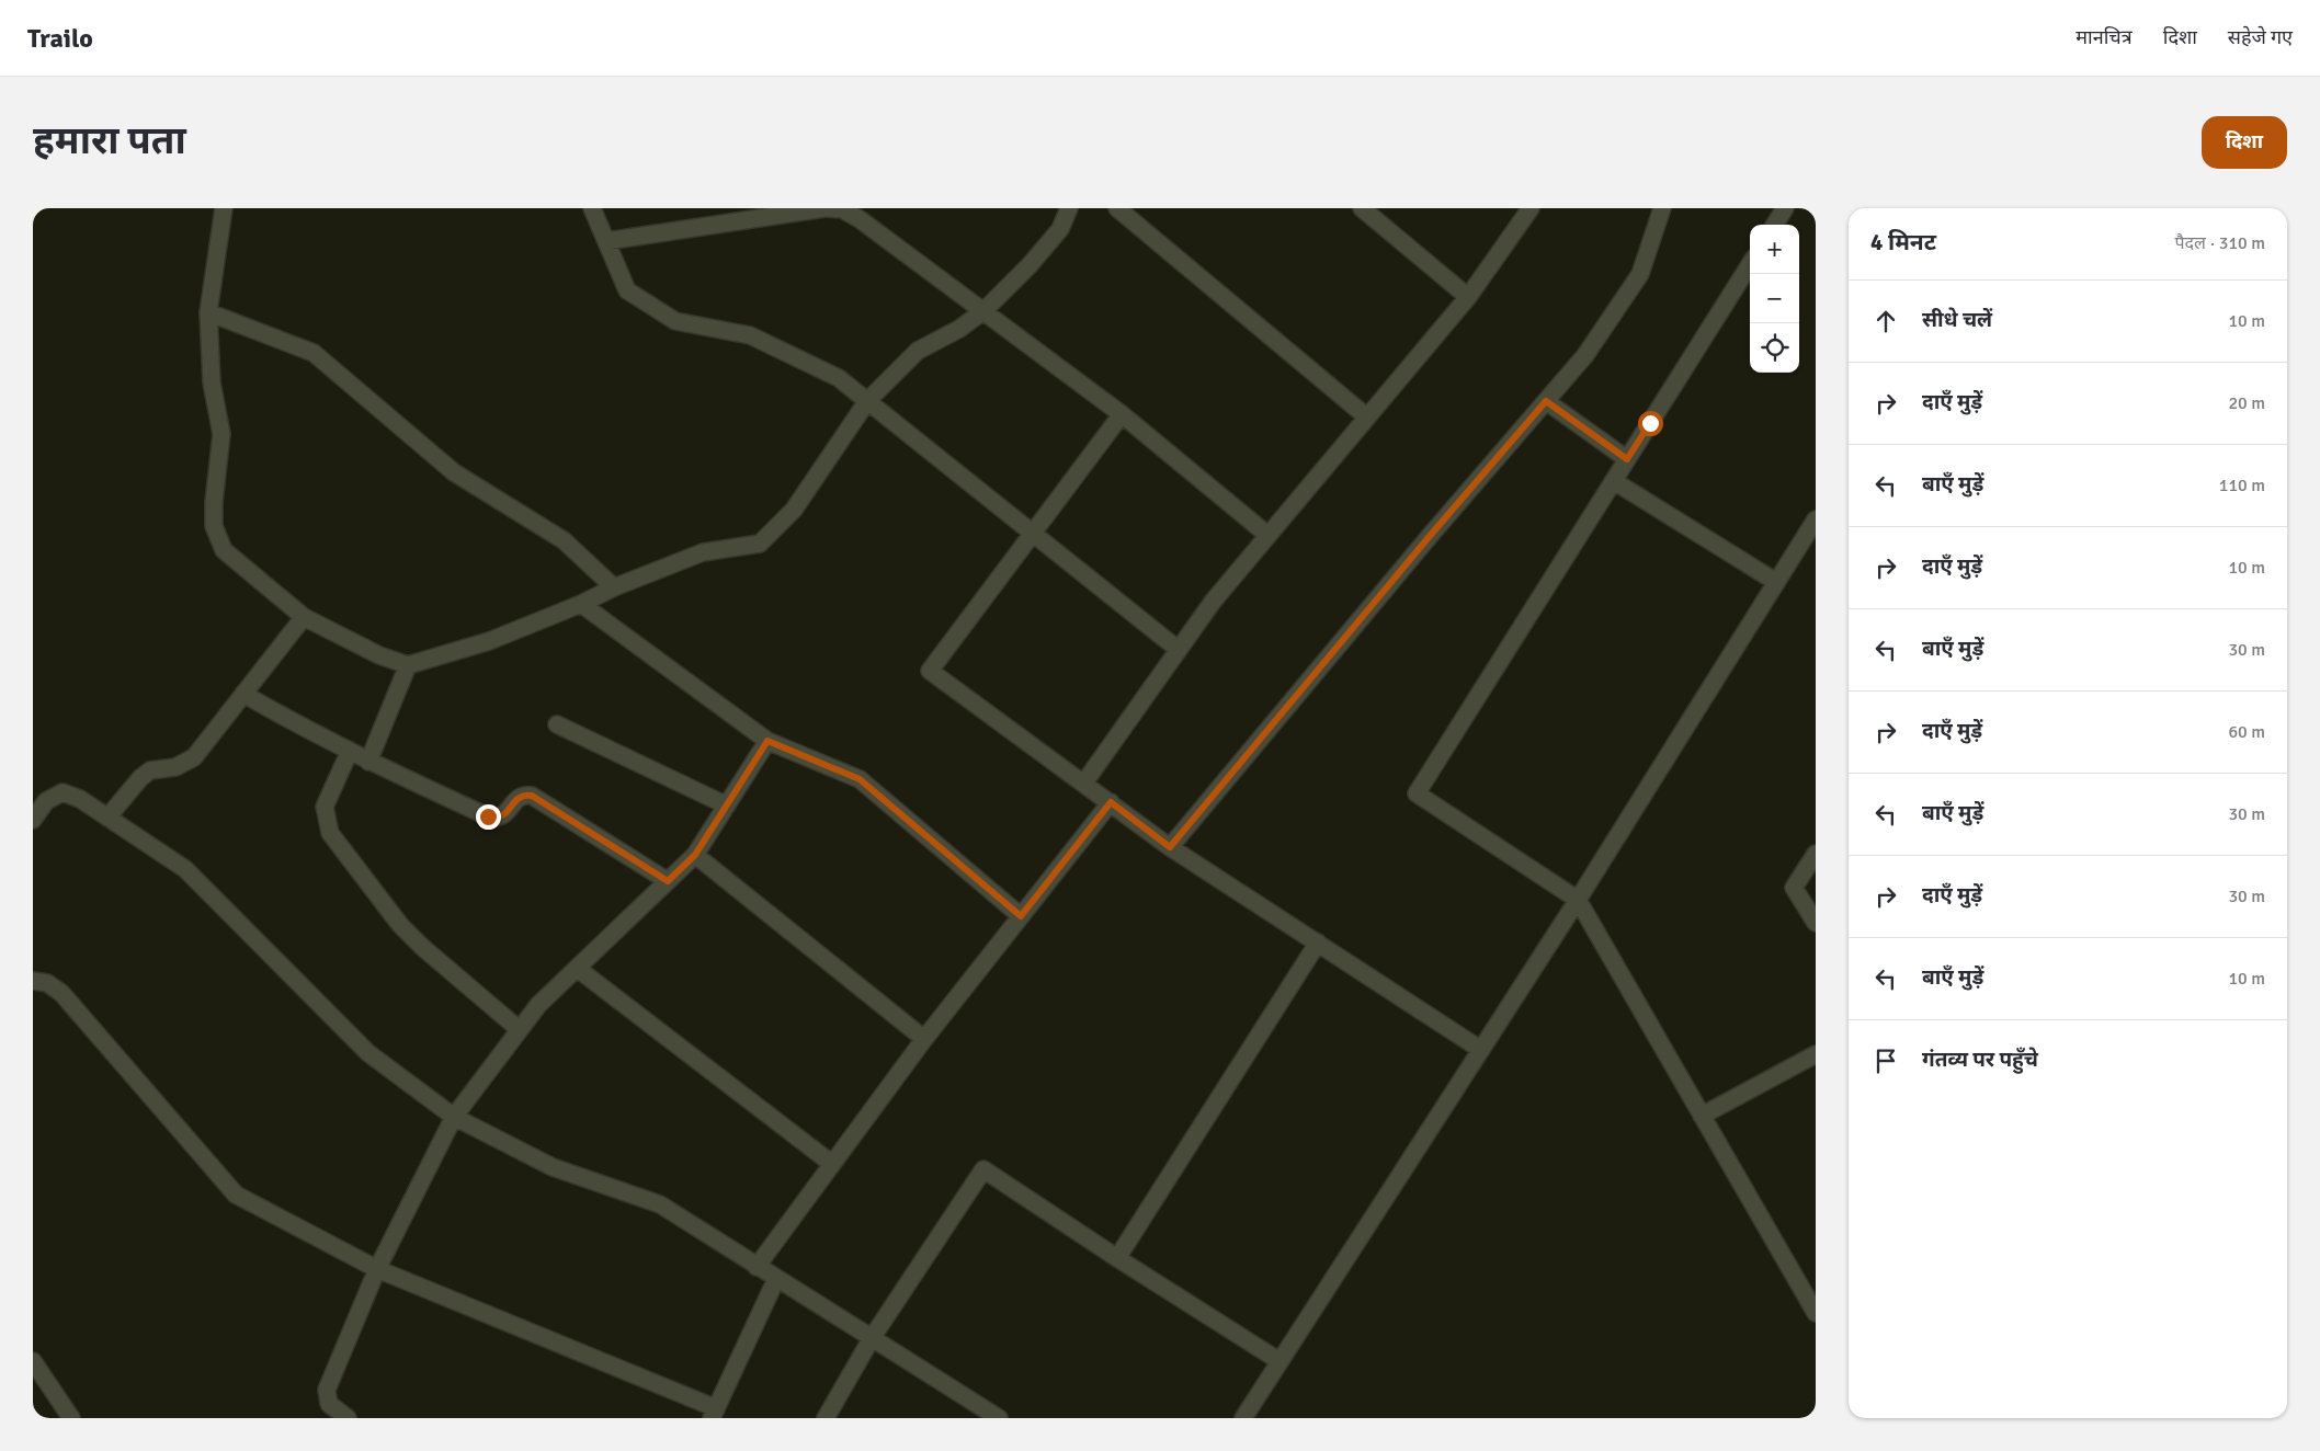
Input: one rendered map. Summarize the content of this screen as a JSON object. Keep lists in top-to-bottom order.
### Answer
{
  "page": {
    "header": "Trailo",
    "nav": ["मानचित्र", "दिशा", "सहेजे गए"],
    "buttons": "दिशा",
    "title": "हमारा पता",
    "heading": ["4 मिनट", "पैदल · 310 m"],
    "map_buttons": ["+", "−"],
    "list": [
      ["सीधे चलें", "10 m"],
      ["दाएँ मुड़ें", "20 m"],
      ["बाएँ मुड़ें", "110 m"],
      ["दाएँ मुड़ें", "10 m"],
      ["बाएँ मुड़ें", "30 m"],
      ["दाएँ मुड़ें", "60 m"],
      ["बाएँ मुड़ें", "30 m"],
      ["दाएँ मुड़ें", "30 m"],
      ["बाएँ मुड़ें", "10 m"],
      "गंतव्य पर पहुँचे"
    ]
  }
}
